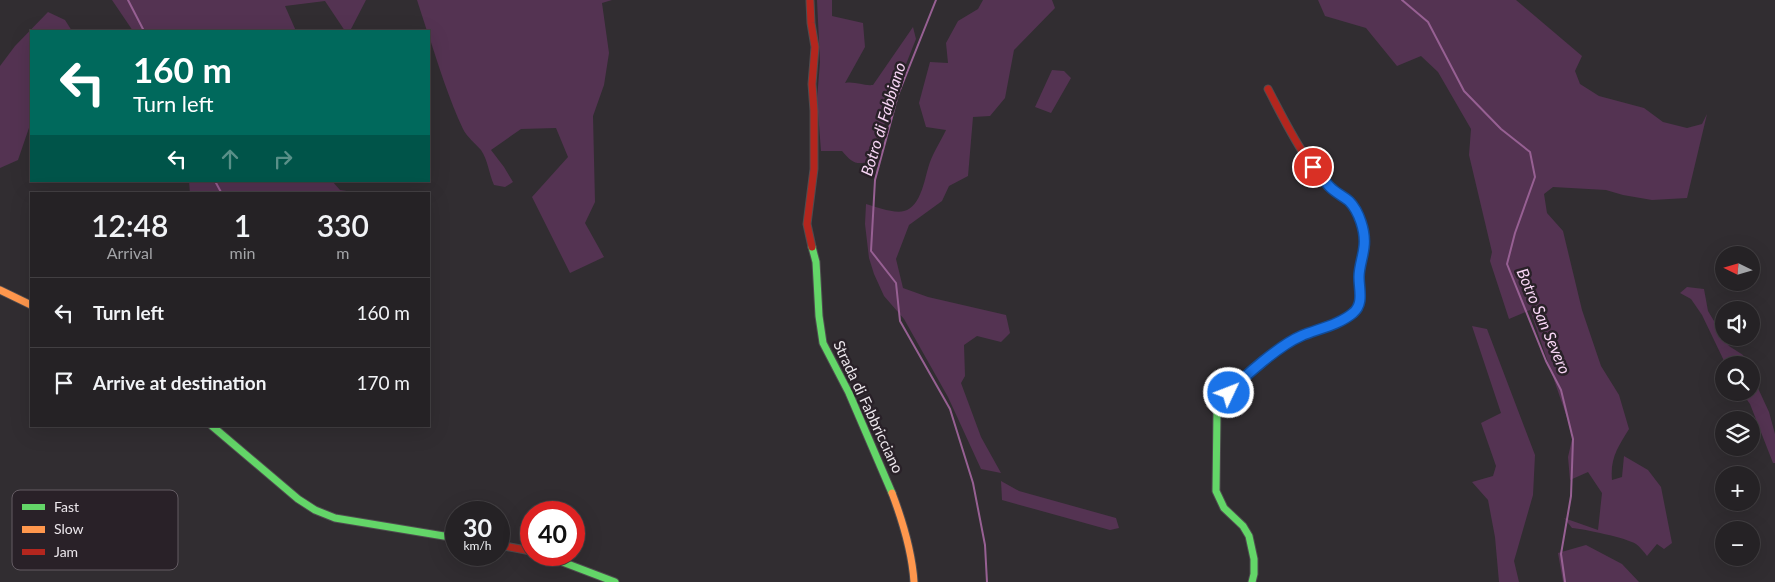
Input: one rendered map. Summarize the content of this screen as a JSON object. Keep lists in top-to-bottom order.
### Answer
{
  "streets": {
    "street": ["Strada di Fabbricciano"]
  },
  "water": ["Botro di Fabbiano", "Botro San Severo"],
  "legend": ["Fast", "Slow", "Jam"],
  "north": "left",
  "page": {
    "turn": ["160 m", "Turn left"],
    "eta": [
      "12:48",
      "Arrival",
      "1",
      "min",
      "330",
      "m"
    ],
    "map_buttons": ["+", "−"],
    "list": [
      {
        "name": "Turn left",
        "value": "160 m"
      },
      {
        "name": "Arrive at destination",
        "value": "170 m"
      }
    ],
    "speed": "30 km/h",
    "limit": "40"
  }
}
